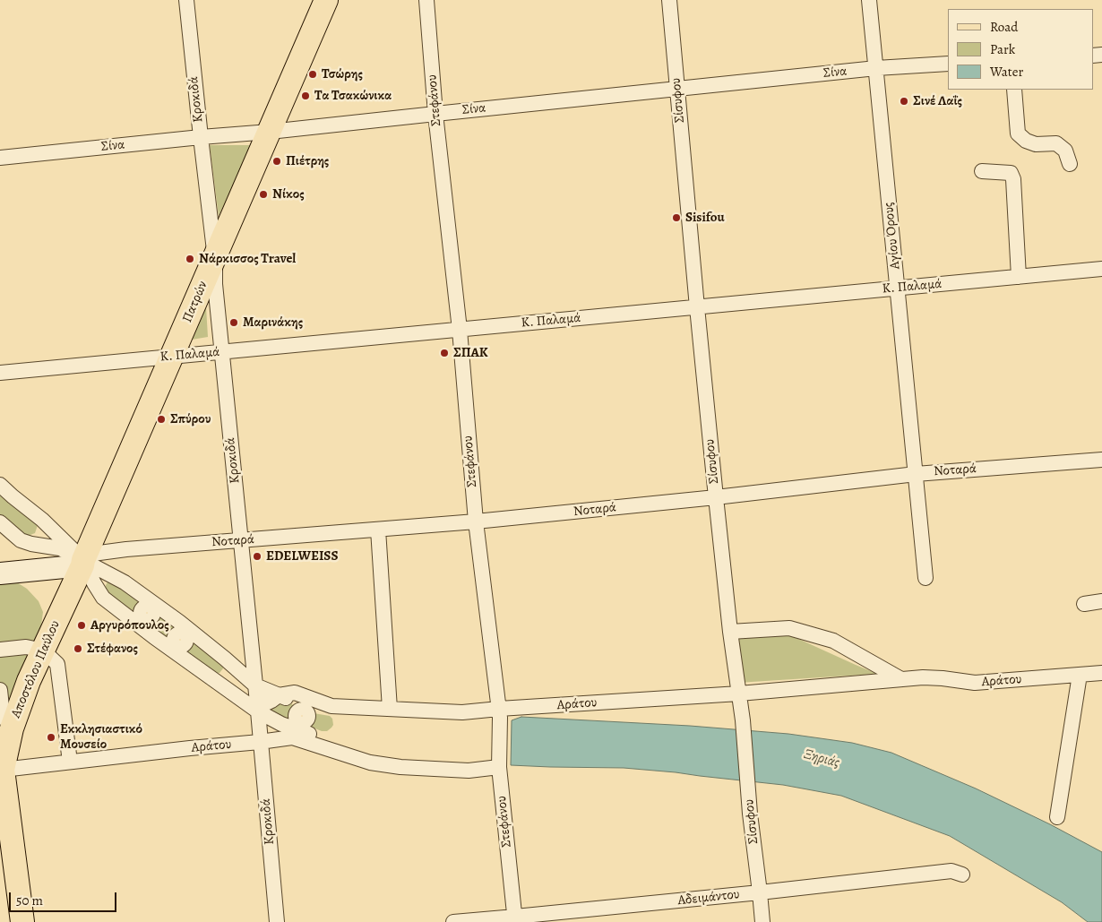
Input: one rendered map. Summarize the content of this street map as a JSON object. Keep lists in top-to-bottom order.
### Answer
{
  "streets": {
    "main road": ["Πατρών", "Αποστόλου Παύλου"],
    "street": [
      "Σίνα",
      "Κροκιδά",
      "Στεφάνου",
      "Σίσυφου",
      "Αγίου Όρους",
      "Κ. Παλαμά",
      "Νοταρά",
      "Αράτου",
      "Αδειμάντου"
    ]
  },
  "crossings": [
    ["Σίνα", "Κροκιδά"],
    ["Σίνα", "Στεφάνου"],
    ["Σίνα", "Σίσυφου"],
    ["Σίνα", "Αγίου Όρους"],
    ["Σίνα", "Πατρών"],
    ["Κροκιδά", "Κ. Παλαμά"],
    ["Κροκιδά", "Πατρών"],
    ["Κροκιδά", "Νοταρά"],
    ["Κροκιδά", "Αράτου"],
    ["Στεφάνου", "Κ. Παλαμά"],
    ["Στεφάνου", "Νοταρά"],
    ["Στεφάνου", "Αράτου"],
    ["Στεφάνου", "Αδειμάντου"],
    ["Σίσυφου", "Κ. Παλαμά"],
    ["Σίσυφου", "Νοταρά"],
    ["Σίσυφου", "Αράτου"],
    ["Σίσυφου", "Αδειμάντου"],
    ["Αγίου Όρους", "Κ. Παλαμά"],
    ["Αγίου Όρους", "Νοταρά"],
    ["Κ. Παλαμά", "Πατρών"],
    ["Πατρών", "Νοταρά"],
    ["Πατρών", "Αποστόλου Παύλου"],
    ["Νοταρά", "Αποστόλου Παύλου"],
    ["Αποστόλου Παύλου", "Αράτου"]
  ],
  "water": ["Ξηριάς"],
  "places": [
    "Τσώρης",
    "Τα Τσακώνικα",
    "Σινέ Λαΐς",
    "Πιέτρης",
    "Νίκος",
    "Sisifou",
    "Νάρκισσος Travel",
    "Μαρινάκης",
    "ΣΠΑΚ",
    "Σπύρου",
    "EDELWEISS",
    "Αργυρόπουλος",
    "Στέφανος",
    "Εκκλησιαστικό Μουσείο"
  ],
  "legend": ["Road", "Park", "Water"],
  "scale_bar": "50 m"
}
